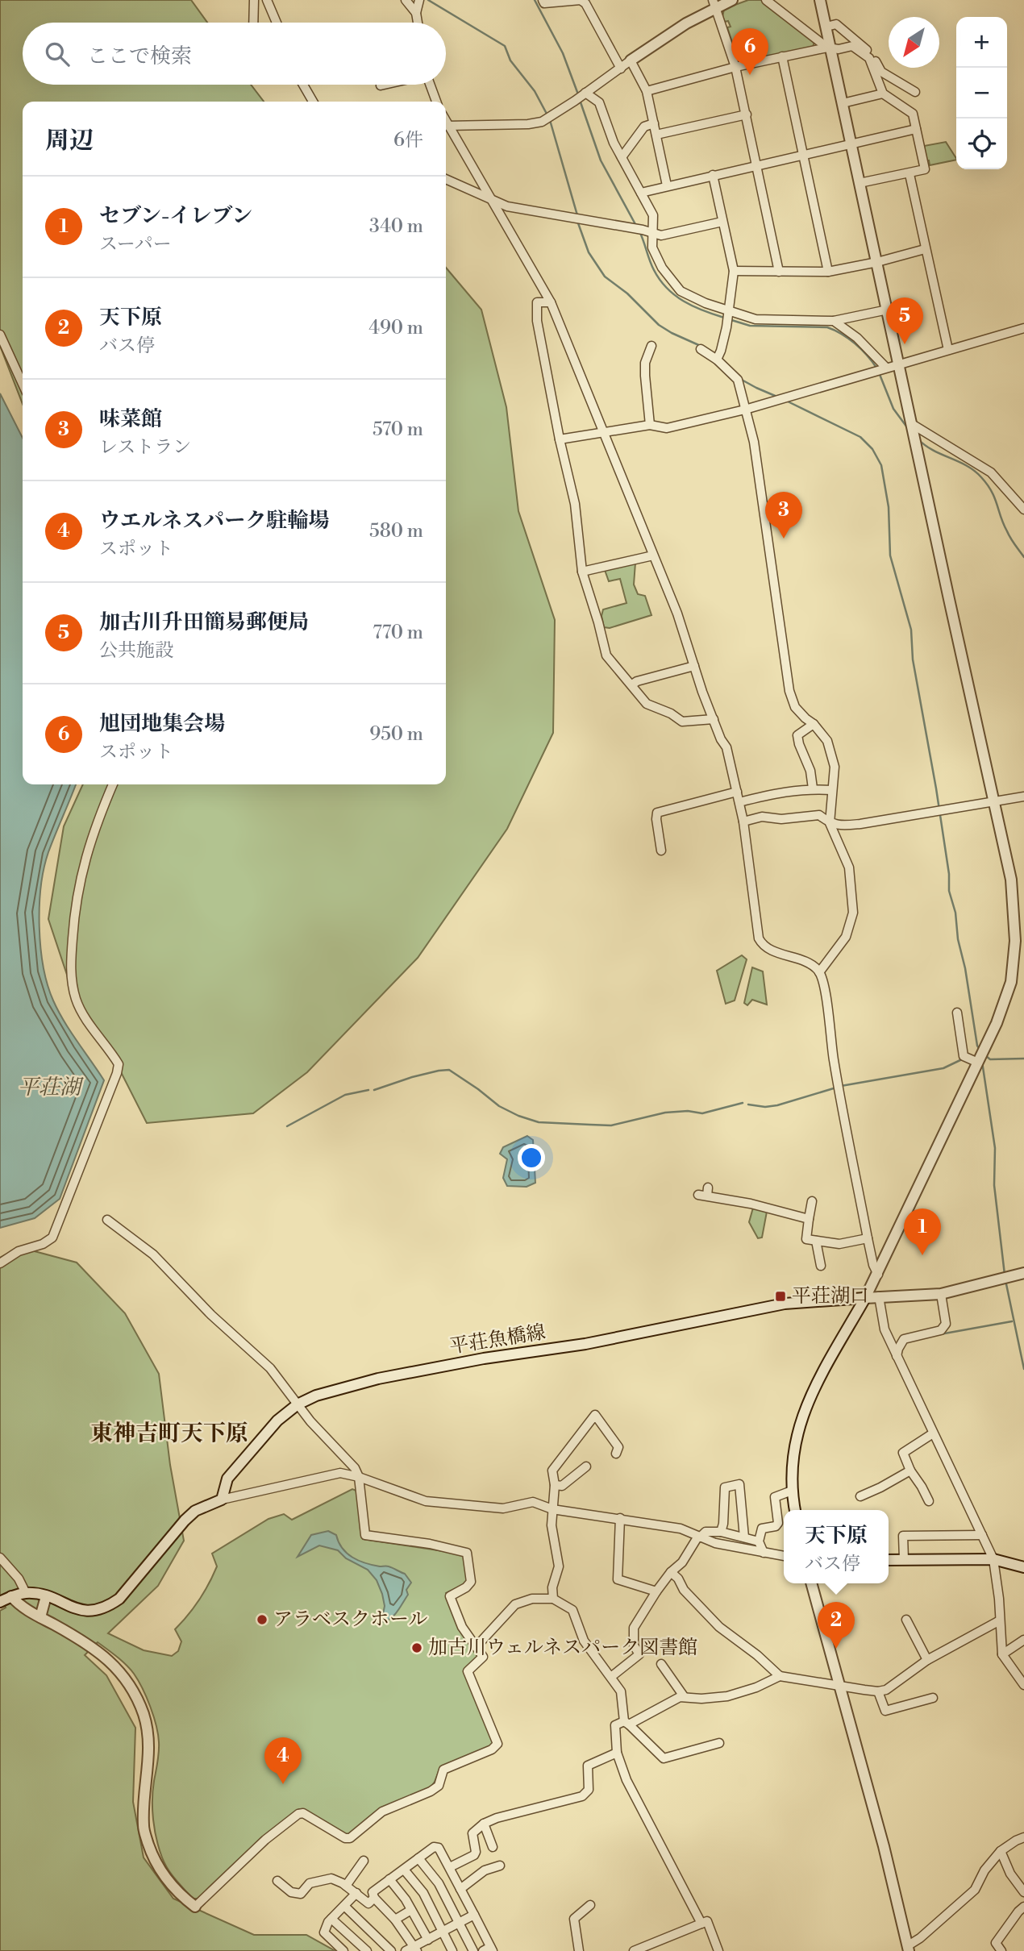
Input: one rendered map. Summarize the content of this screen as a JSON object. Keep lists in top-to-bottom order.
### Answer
{
  "streets": {
    "street": ["平荘魚橋線"]
  },
  "districts": ["東神吉町天下原"],
  "water": ["平荘湖"],
  "places": {
    "transit": ["平荘湖口"],
    "other": ["アラベスクホール", "加古川ウェルネスパーク図書館"]
  },
  "north": "bottom left",
  "page": {
    "map_buttons": ["+", "−"],
    "search": "ここで検索",
    "pins": [
      "6",
      "5",
      "3",
      "1",
      "2",
      "4"
    ],
    "heading": ["周辺", "6件"],
    "list": [
      {
        "mark": "1",
        "name": "セブン-イレブン",
        "note": "スーパー",
        "value": "340 m"
      },
      {
        "mark": "2",
        "name": "天下原",
        "note": "バス停",
        "value": "490 m"
      },
      {
        "mark": "3",
        "name": "味菜館",
        "note": "レストラン",
        "value": "570 m"
      },
      {
        "mark": "4",
        "name": "ウエルネスパーク駐輪場",
        "note": "スポット",
        "value": "580 m"
      },
      {
        "mark": "5",
        "name": "加古川升田簡易郵便局",
        "note": "公共施設",
        "value": "770 m"
      },
      {
        "mark": "6",
        "name": "旭団地集会場",
        "note": "スポット",
        "value": "950 m"
      }
    ],
    "popup": ["天下原", "バス停"]
  }
}
